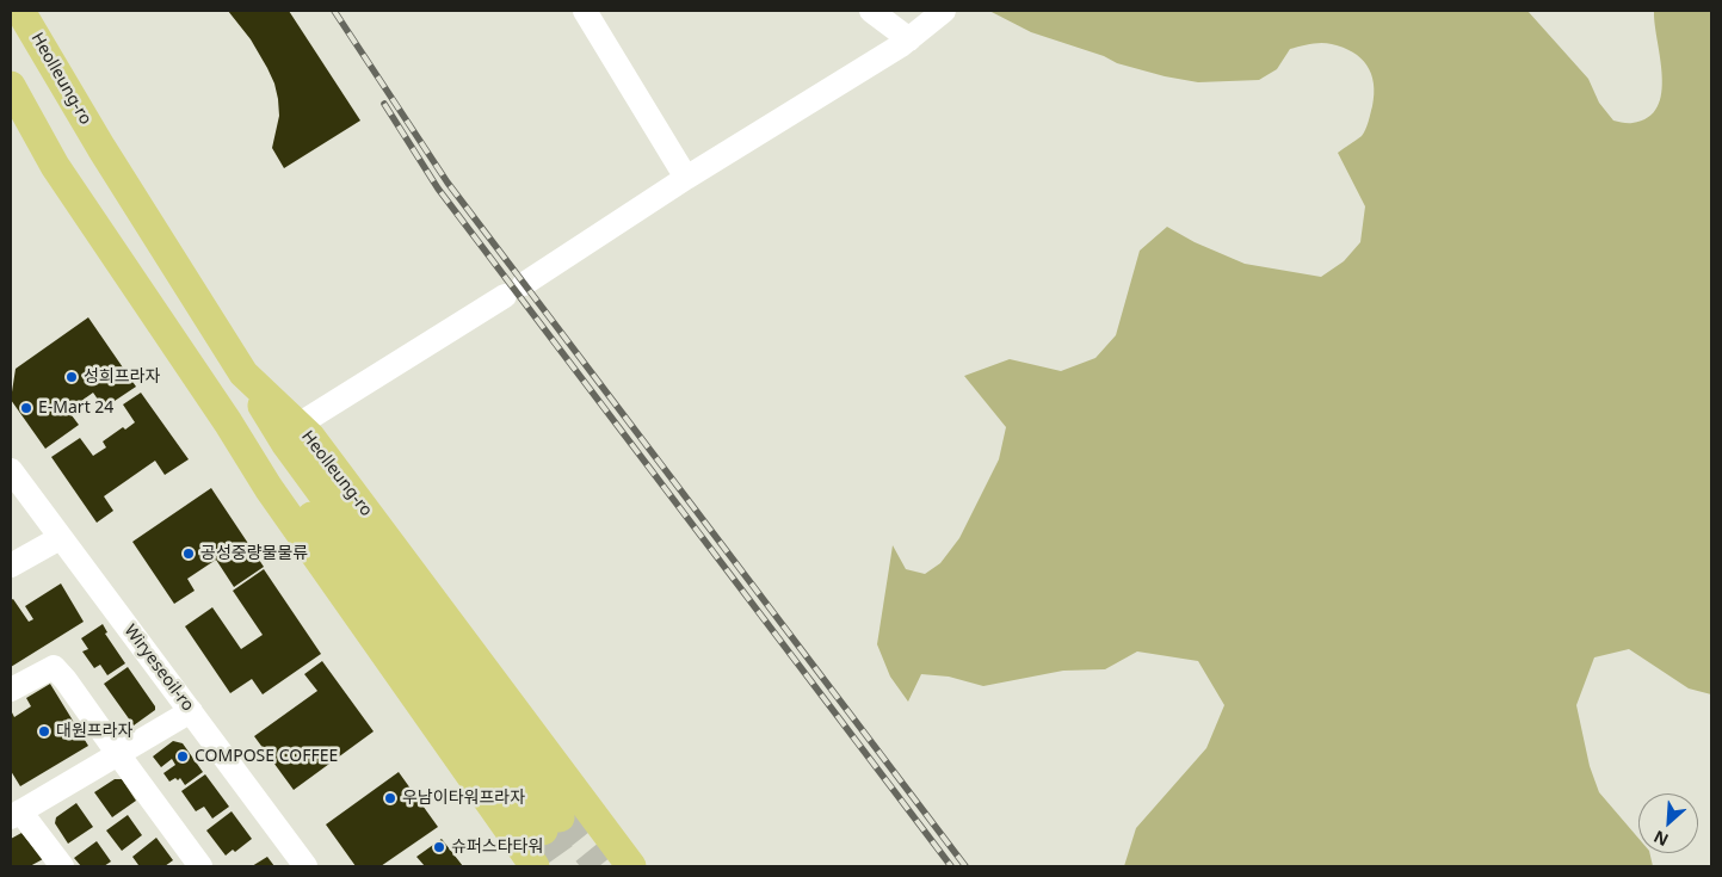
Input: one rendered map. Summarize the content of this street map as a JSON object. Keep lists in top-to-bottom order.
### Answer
{
  "streets": {
    "main road": ["Heolleung-ro"],
    "street": ["Wiryeseoil-ro"]
  },
  "places": [
    "성희프라자",
    "E-Mart 24",
    "공성중량물물류",
    "대원프라자",
    "COMPOSE COFFEE",
    "우남이타워프라자",
    "슈퍼스타타워"
  ],
  "north": "bottom left"
}
